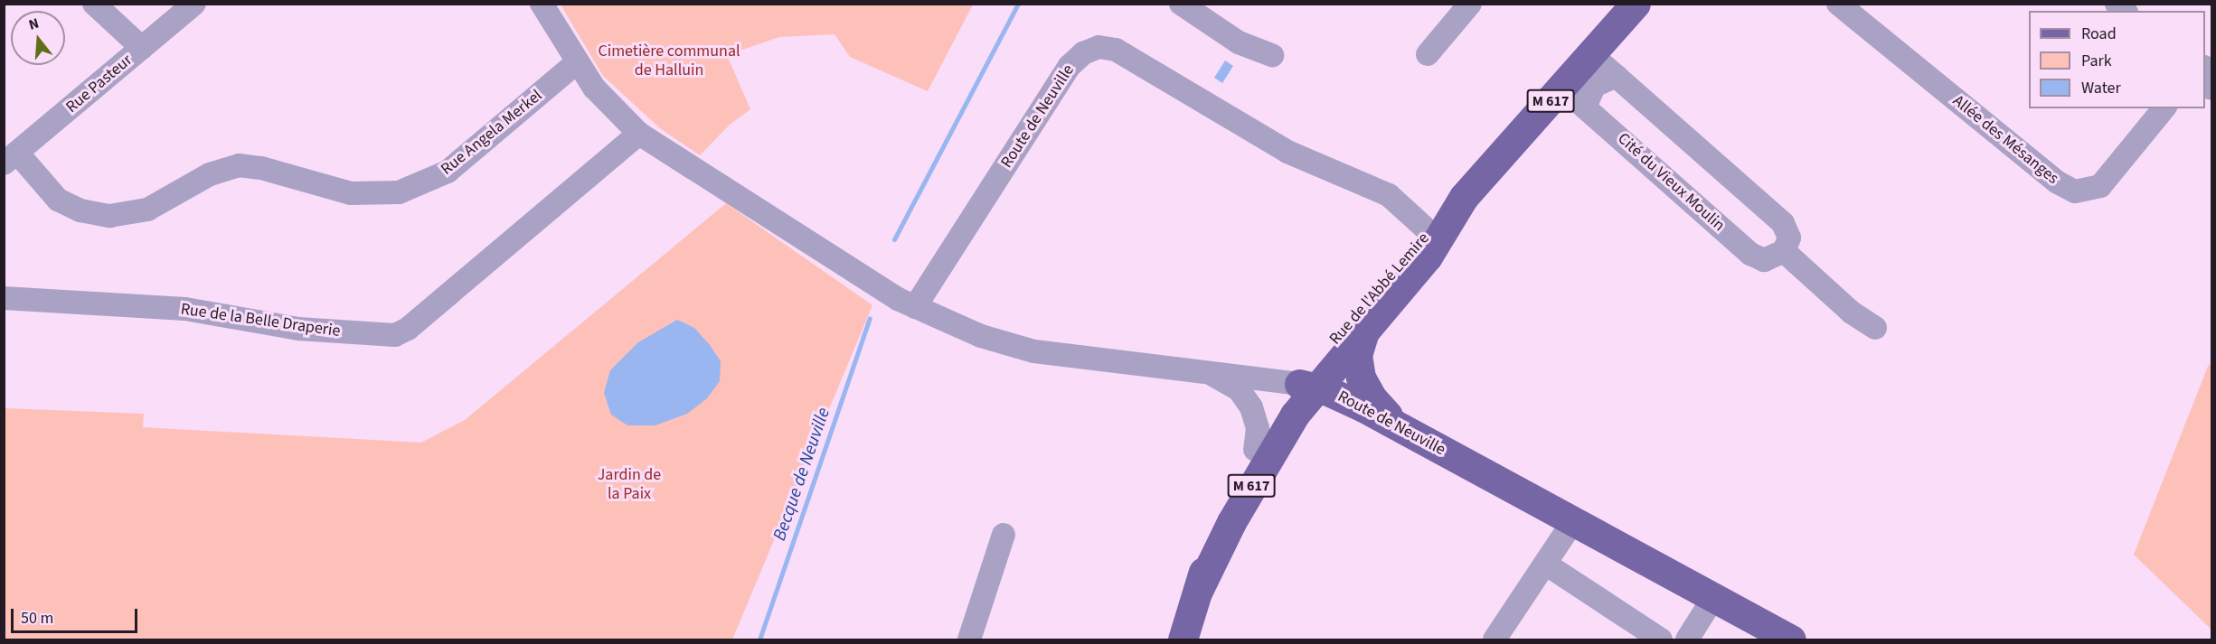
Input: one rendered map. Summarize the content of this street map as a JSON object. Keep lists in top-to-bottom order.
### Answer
{
  "streets": {
    "main road": ["M 617", "Route de Neuville", "Rue de l'Abbé Lemire"],
    "street": [
      "Rue Pasteur",
      "Rue Angela Merkel",
      "Allée des Mésanges",
      "Cité du Vieux Moulin",
      "Rue de la Belle Draperie"
    ]
  },
  "crossings": [
    ["Rue Pasteur", "Rue Angela Merkel"],
    ["M 617", "Route de Neuville"],
    ["M 617", "Rue de l'Abbé Lemire"],
    ["Route de Neuville", "Rue Angela Merkel"],
    ["Route de Neuville", "Rue de l'Abbé Lemire"],
    ["Route de Neuville", "Rue de la Belle Draperie"],
    ["Cité du Vieux Moulin", "Rue de l'Abbé Lemire"]
  ],
  "water": ["Becque de Neuville"],
  "parks": ["Cimetière communal de Halluin", "Jardin de la Paix"],
  "legend": ["Road", "Park", "Water"],
  "scale_bar": "50 m",
  "north": "top"
}
